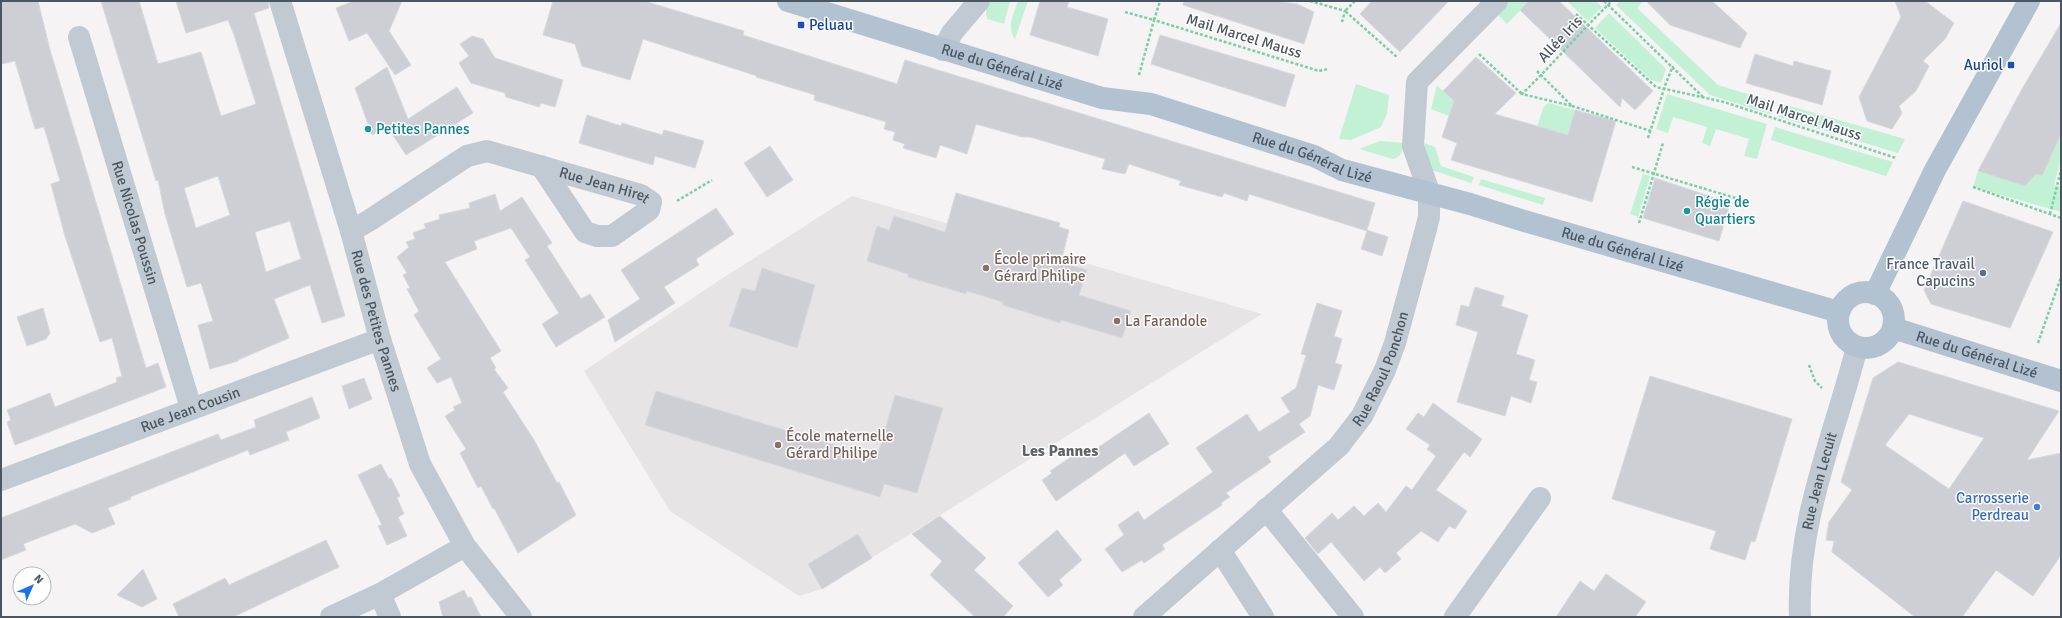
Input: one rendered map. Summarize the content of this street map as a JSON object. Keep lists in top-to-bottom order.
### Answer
{
  "streets": {
    "main road": ["Rue du Général Lizé"],
    "street": [
      "Rue Jean Hiret",
      "Rue Nicolas Poussin",
      "Rue des Petites Pannes",
      "Rue Raoul Ponchon",
      "Rue Jean Cousin",
      "Rue Jean Lecuit"
    ],
    "path": ["Mail Marcel Mauss", "Allée Iris"]
  },
  "crossings": [
    ["Mail Marcel Mauss", "Allée Iris"],
    ["Rue du Général Lizé", "Rue Raoul Ponchon"],
    ["Rue du Général Lizé", "Rue Jean Lecuit"],
    ["Rue Jean Hiret", "Rue des Petites Pannes"],
    ["Rue Nicolas Poussin", "Rue Jean Cousin"],
    ["Rue des Petites Pannes", "Rue Jean Cousin"]
  ],
  "districts": ["Les Pannes"],
  "places": {
    "transit": ["Peluau", "Auriol"],
    "other": [
      "Petites Pannes",
      "Régie de Quartiers",
      "École primaire Gérard Philipe",
      "France Travail Capucins",
      "La Farandole",
      "École maternelle Gérard Philipe",
      "Carrosserie Perdreau"
    ]
  },
  "north": "top right"
}
